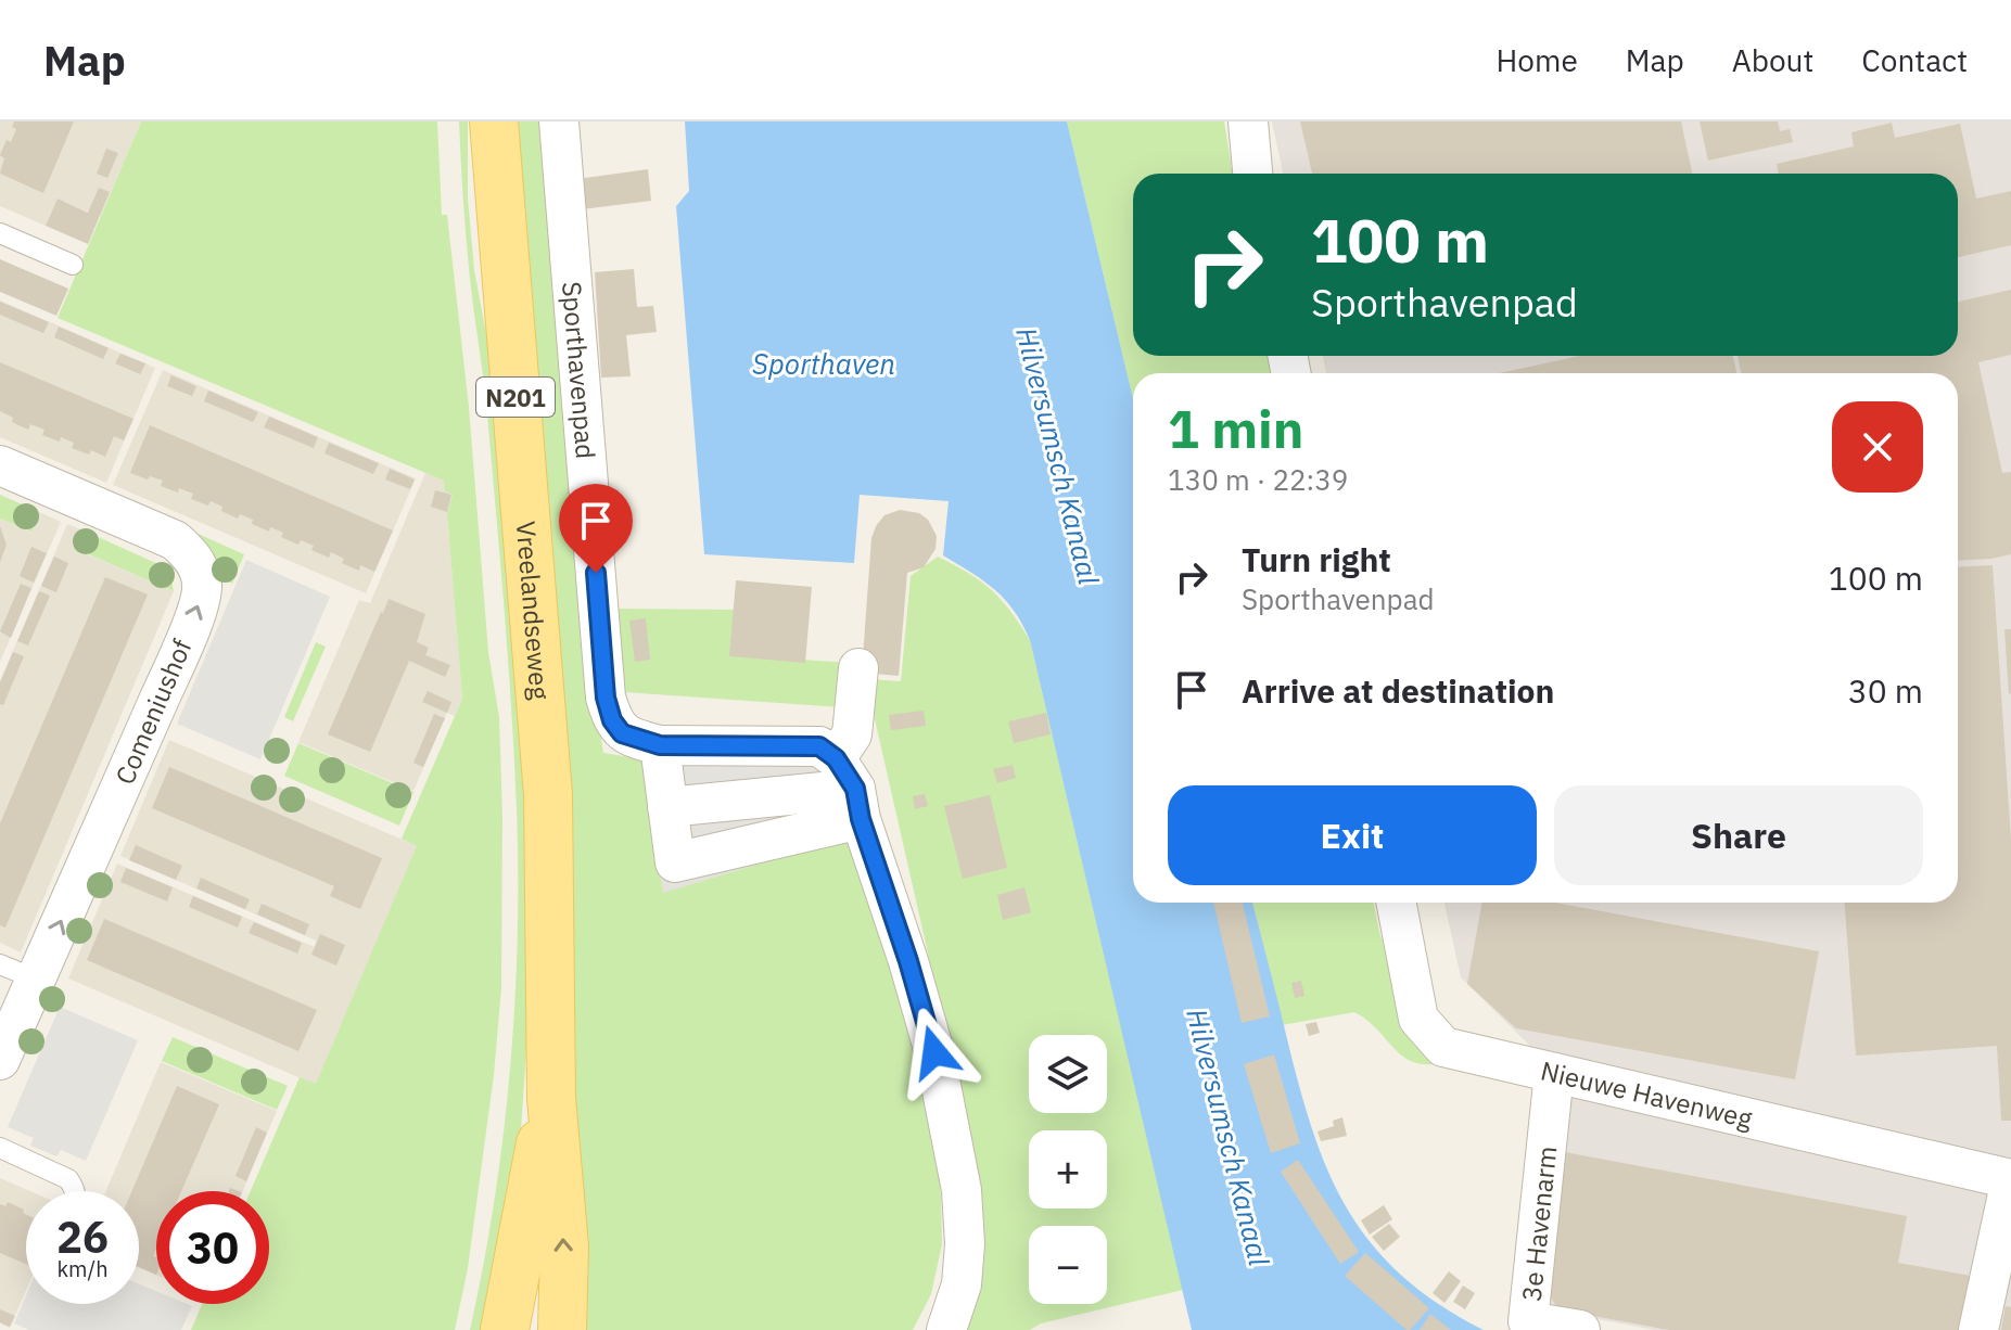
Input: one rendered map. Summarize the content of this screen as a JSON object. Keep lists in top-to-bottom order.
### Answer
{
  "streets": {
    "main road": ["N201", "Vreelandseweg"],
    "street": [
      "Sporthavenpad",
      "Comeniushof",
      "Nieuwe Havenweg",
      "3e Havenarm"
    ]
  },
  "crossings": [
    ["Nieuwe Havenweg", "3e Havenarm"]
  ],
  "water": ["Sporthaven", "Hilversumsch Kanaal"],
  "page": {
    "header": "Map",
    "nav": [
      "Home",
      "Map",
      "About",
      "Contact"
    ],
    "turn": ["100 m", "Sporthavenpad"],
    "heading": ["1 min", "130 m · 22:39"],
    "list": [
      {
        "name": "Turn right",
        "note": "Sporthavenpad",
        "value": "100 m"
      },
      {
        "name": "Arrive at destination",
        "value": "30 m"
      }
    ],
    "buttons": ["Exit", "Share"],
    "map_buttons": ["+", "−"],
    "speed": "26 km/h",
    "limit": "30"
  }
}
